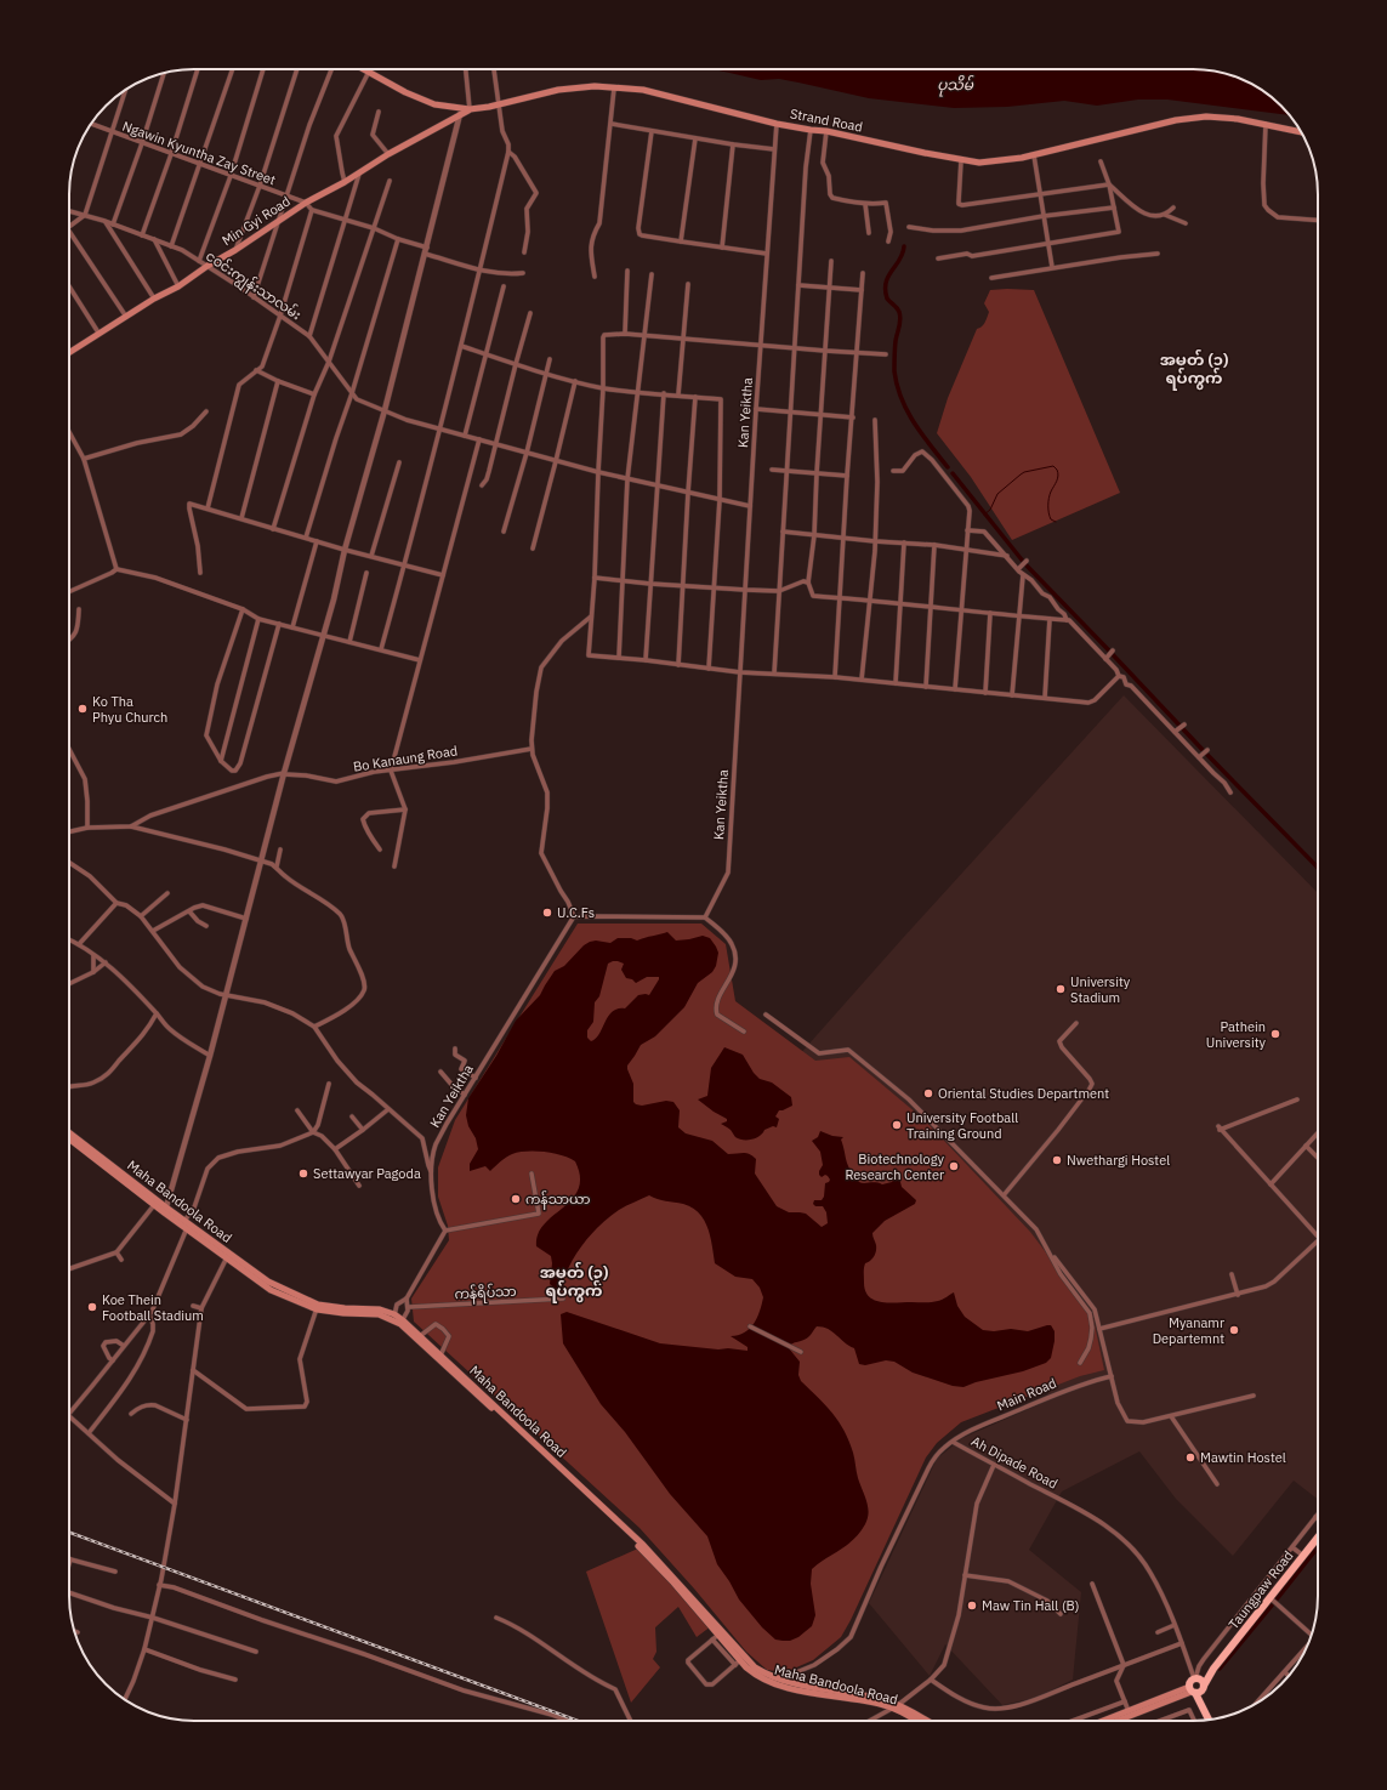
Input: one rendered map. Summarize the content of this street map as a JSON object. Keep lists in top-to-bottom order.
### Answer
{
  "streets": {
    "highway": ["Taungpaw Road"],
    "main road": ["Strand Road", "Min Gyi Road", "Maha Bandoola Road"],
    "street": [
      "Ngawin Kyuntha Zay Street",
      "ငဝင်းကျွန်းသာလမ်း",
      "Kan Yeiktha",
      "Bo Kanaung Road",
      "ကန်ရိပ်သာ",
      "Main Road",
      "Ah Dipade Road"
    ]
  },
  "crossings": [
    ["Strand Road", "Min Gyi Road"],
    ["Strand Road", "Kan Yeiktha"],
    ["Ngawin Kyuntha Zay Street", "Min Gyi Road"],
    ["Min Gyi Road", "ငဝင်းကျွန်းသာလမ်း"],
    ["ငဝင်းကျွန်းသာလမ်း", "Kan Yeiktha"],
    ["Maha Bandoola Road", "Ah Dipade Road"],
    ["Main Road", "Ah Dipade Road"],
    ["Ah Dipade Road", "Taungpaw Road"]
  ],
  "districts": ["အမှတ် (၁) ရပ်ကွက်", "အမှတ် (၃) ရပ်ကွက်"],
  "water": ["ပုသိမ်"],
  "places": [
    "Ko Tha Phyu Church",
    "U.C.Fs",
    "University Stadium",
    "Pathein University",
    "Oriental Studies Department",
    "University Football Training Ground",
    "Nwethargi Hostel",
    "Biotechnology Research Center",
    "Settawyar Pagoda",
    "ကန်သာယာ",
    "Koe Thein Football Stadium",
    "Myanamr Departemnt",
    "Mawtin Hostel",
    "Maw Tin Hall (B)"
  ]
}
